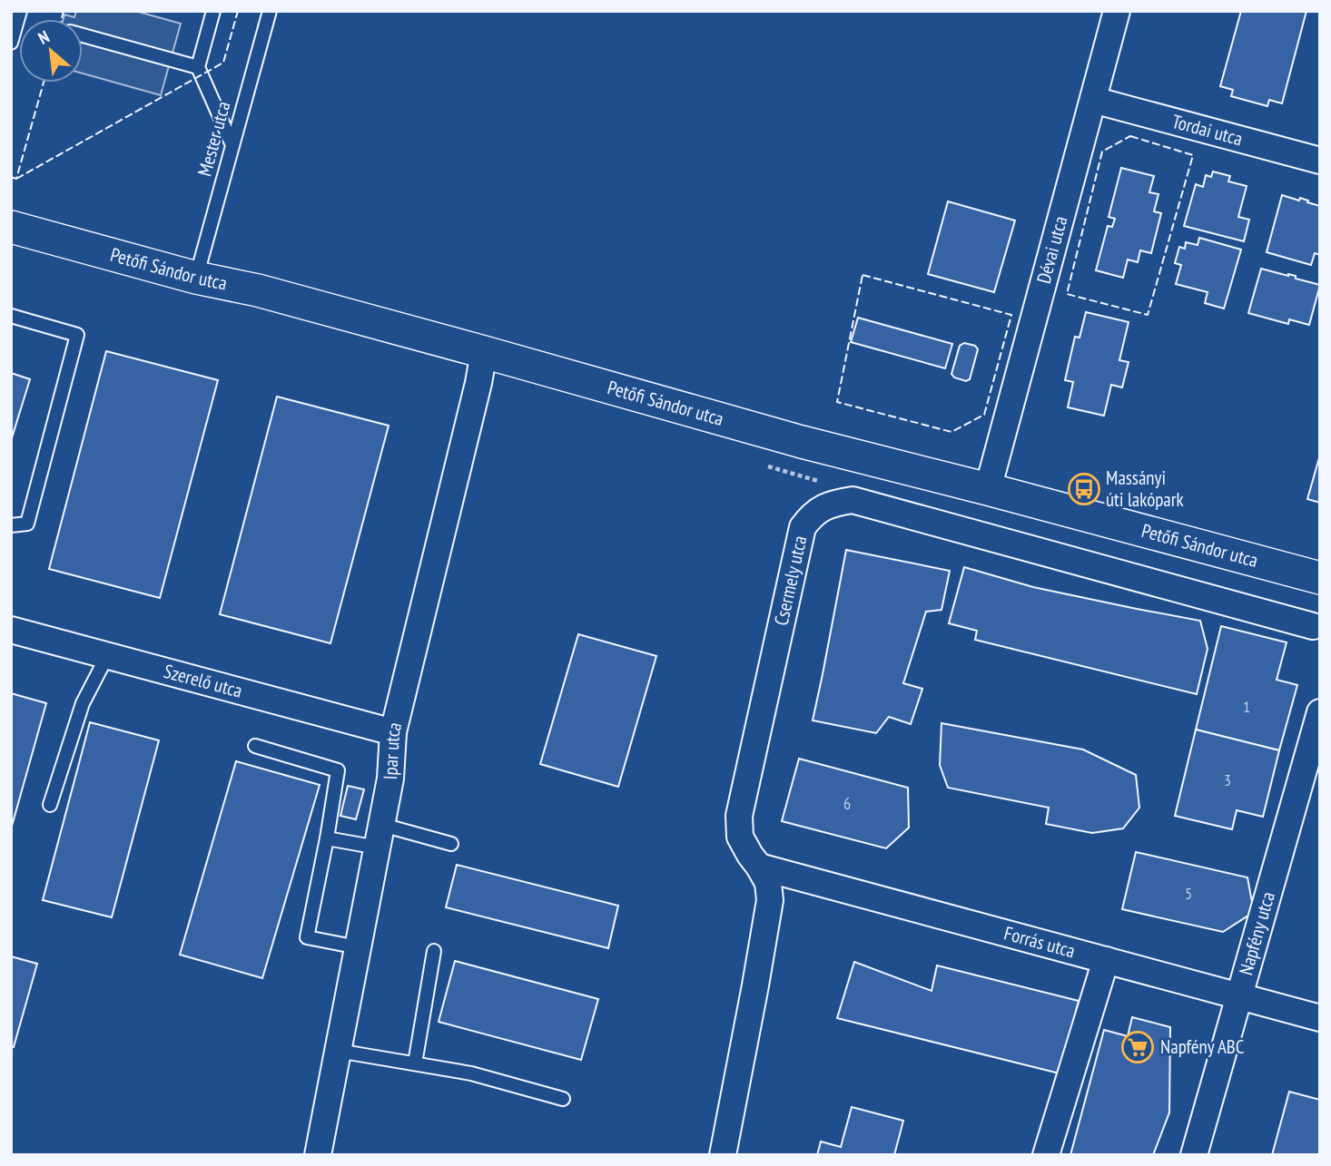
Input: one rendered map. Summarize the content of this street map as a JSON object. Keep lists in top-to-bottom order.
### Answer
{
  "streets": {
    "street": [
      "Tordai utca",
      "Dévai utca",
      "Petőfi Sándor utca",
      "Csermely utca",
      "Szerelő utca",
      "Ipar utca",
      "Napfény utca",
      "Forrás utca"
    ],
    "lane": ["Mester utca"]
  },
  "crossings": [
    ["Tordai utca", "Dévai utca"],
    ["Mester utca", "Petőfi Sándor utca"],
    ["Dévai utca", "Petőfi Sándor utca"],
    ["Petőfi Sándor utca", "Ipar utca"],
    ["Csermely utca", "Forrás utca"],
    ["Szerelő utca", "Ipar utca"],
    ["Napfény utca", "Forrás utca"]
  ],
  "places": {
    "bus stop": ["Massányi úti lakópark"],
    "supermarket": ["Napfény ABC"]
  },
  "house_numbers": [
    "1",
    "3",
    "6",
    "5"
  ],
  "north": "top left"
}
